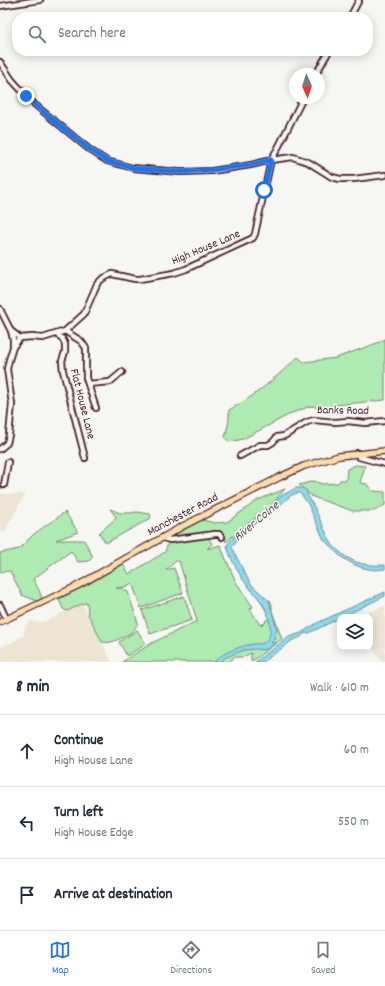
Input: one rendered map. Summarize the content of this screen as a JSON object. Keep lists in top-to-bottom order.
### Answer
{
  "streets": {
    "main road": ["Manchester Road"],
    "street": ["High House Lane", "Flat House Lane", "Banks Road"]
  },
  "crossings": [
    ["High House Lane", "Flat House Lane"]
  ],
  "water": ["River Colne"],
  "north": "bottom",
  "page": {
    "search": "Search here",
    "heading": ["8 min", "Walk · 610 m"],
    "list": [
      ["Continue", "High House Lane", "60 m"],
      ["Turn left", "High House Edge", "550 m"],
      "Arrive at destination"
    ],
    "nav": ["Map", "Directions", "Saved"]
  }
}
